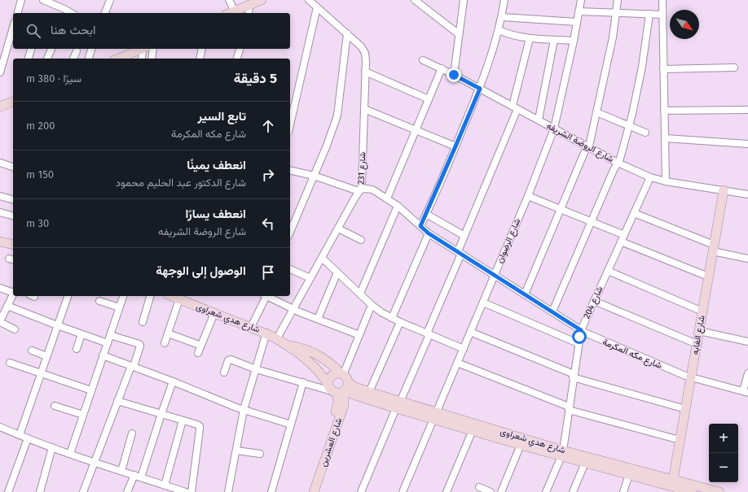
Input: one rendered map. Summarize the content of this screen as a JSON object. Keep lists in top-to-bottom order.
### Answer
{
  "streets": {
    "street": [
      "شارع الروضة الشريفه",
      "شارع 231",
      "شارع الرضوان",
      "شارع 204",
      "شارع هدي شعراوى",
      "شارع الغابه",
      "شارع مكه المكرمة",
      "شارع العشرين"
    ]
  },
  "crossings": [
    ["شارع الروضة الشريفه", "شارع الرضوان"],
    ["شارع الروضة الشريفه", "شارع 204"],
    ["شارع الروضة الشريفه", "شارع الغابه"],
    ["شارع 231", "شارع هدي شعراوى"],
    ["شارع 231", "شارع مكه المكرمة"],
    ["شارع الرضوان", "شارع هدي شعراوى"],
    ["شارع الرضوان", "شارع مكه المكرمة"],
    ["شارع 204", "شارع هدي شعراوى"],
    ["شارع 204", "شارع مكه المكرمة"],
    ["شارع هدي شعراوى", "شارع الغابه"],
    ["شارع هدي شعراوى", "شارع العشرين"],
    ["شارع الغابه", "شارع مكه المكرمة"]
  ],
  "north": "bottom right",
  "page": {
    "search": "ابحث هنا",
    "heading": ["5 دقيقة", "سيرًا · 380 m"],
    "list": [
      ["تابع السير", "شارع مكه المكرمة", "200 m"],
      ["انعطف يمينًا", "شارع الدكتور عبد الحليم محمود", "150 m"],
      ["انعطف يسارًا", "شارع الروضة الشريفه", "30 m"],
      "الوصول إلى الوجهة"
    ],
    "map_buttons": ["+", "−"]
  }
}
